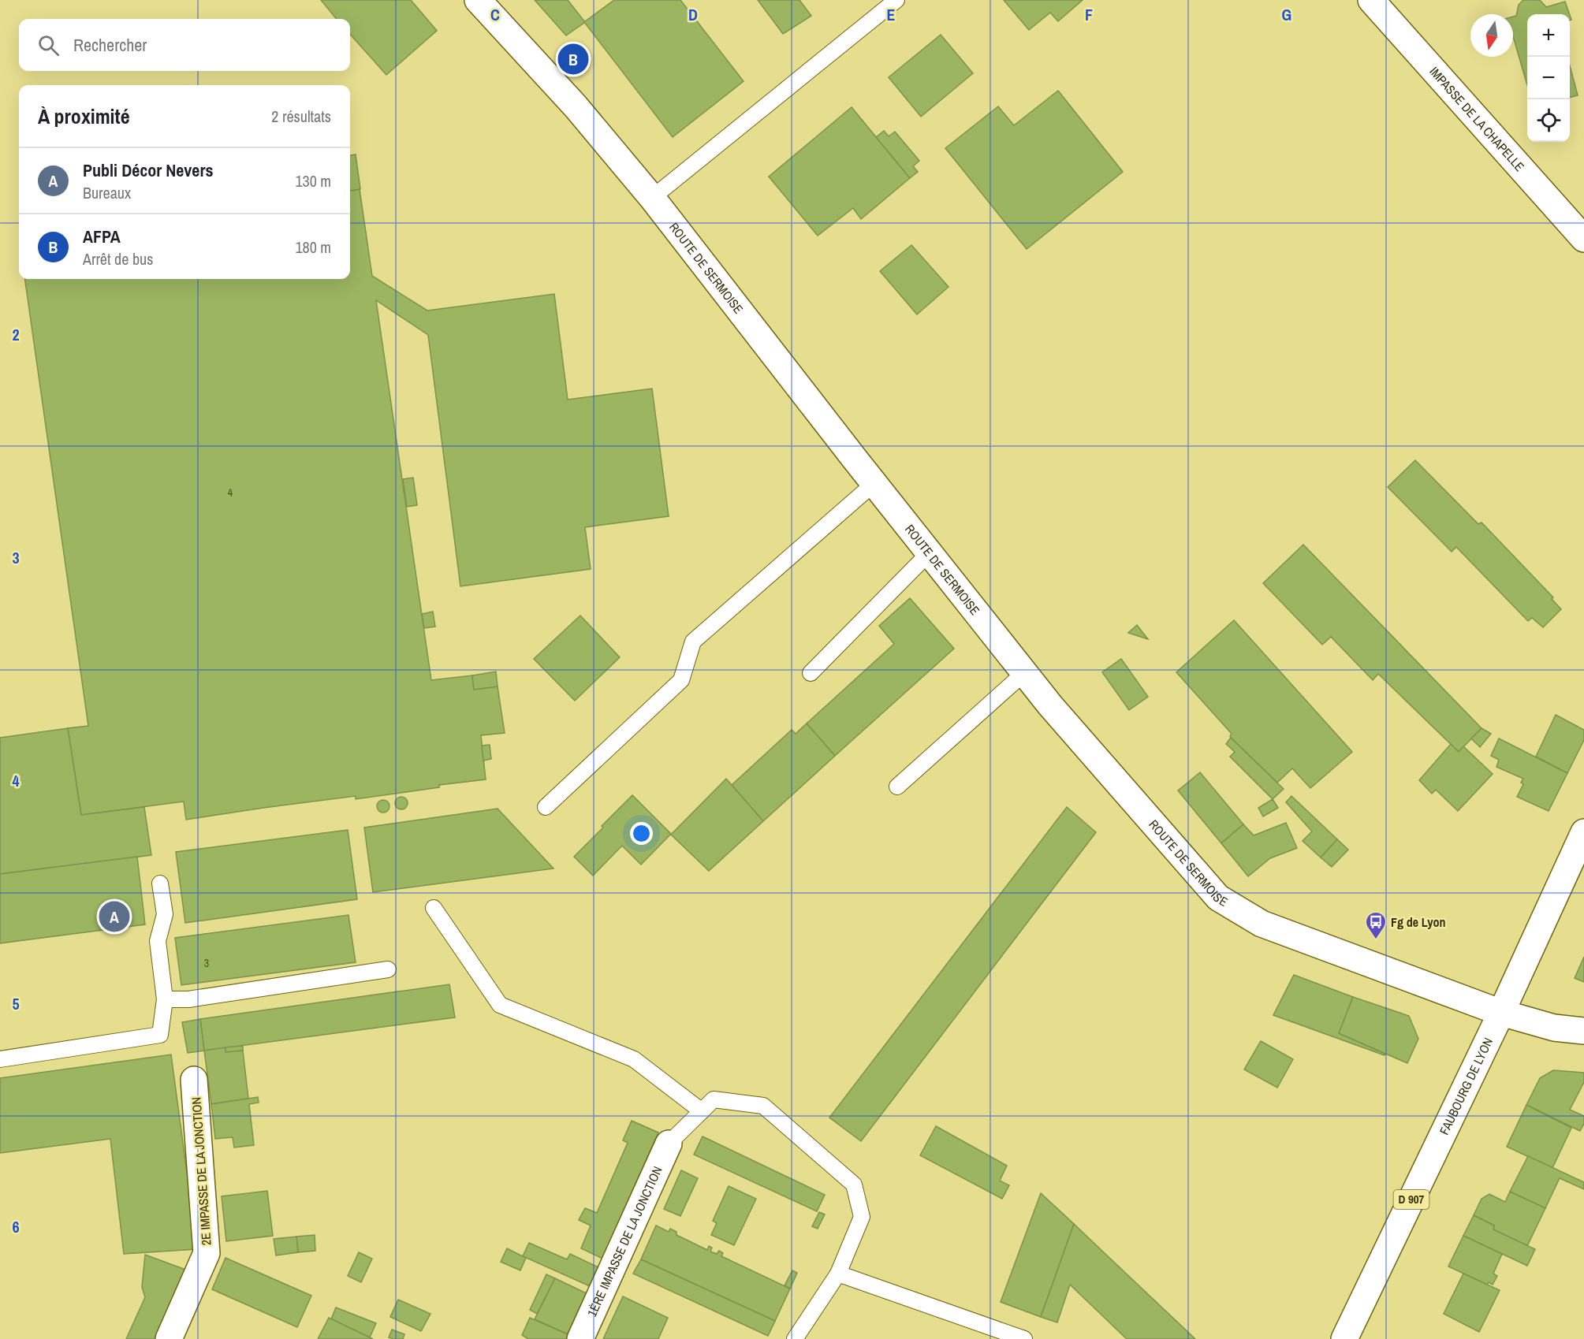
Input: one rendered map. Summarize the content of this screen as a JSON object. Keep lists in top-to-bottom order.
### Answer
{
  "streets": {
    "main road": [
      "IMPASSE DE LA CHAPELLE",
      "ROUTE DE SERMOISE",
      "FAUBOURG DE LYON",
      "2E IMPASSE DE LA JONCTION",
      "D 907",
      "1ÈRE IMPASSE DE LA JONCTION"
    ]
  },
  "crossings": [
    ["ROUTE DE SERMOISE", "FAUBOURG DE LYON"]
  ],
  "places": {
    "bus stop": ["Fg de Lyon"]
  },
  "house_numbers": ["4", "3"],
  "north": "bottom",
  "page": {
    "map_buttons": ["+", "−"],
    "search": "Rechercher",
    "pins": ["B", "A"],
    "heading": ["À proximité", "2 résultats"],
    "list": [
      {
        "mark": "A",
        "name": "Publi Décor Nevers",
        "note": "Bureaux",
        "value": "130 m"
      },
      {
        "mark": "B",
        "name": "AFPA",
        "note": "Arrêt de bus",
        "value": "180 m"
      }
    ]
  },
  "grid": {
    "columns": [
      "C",
      "D",
      "E",
      "F",
      "G"
    ],
    "rows": [
      "2",
      "3",
      "4",
      "5",
      "6"
    ]
  }
}
